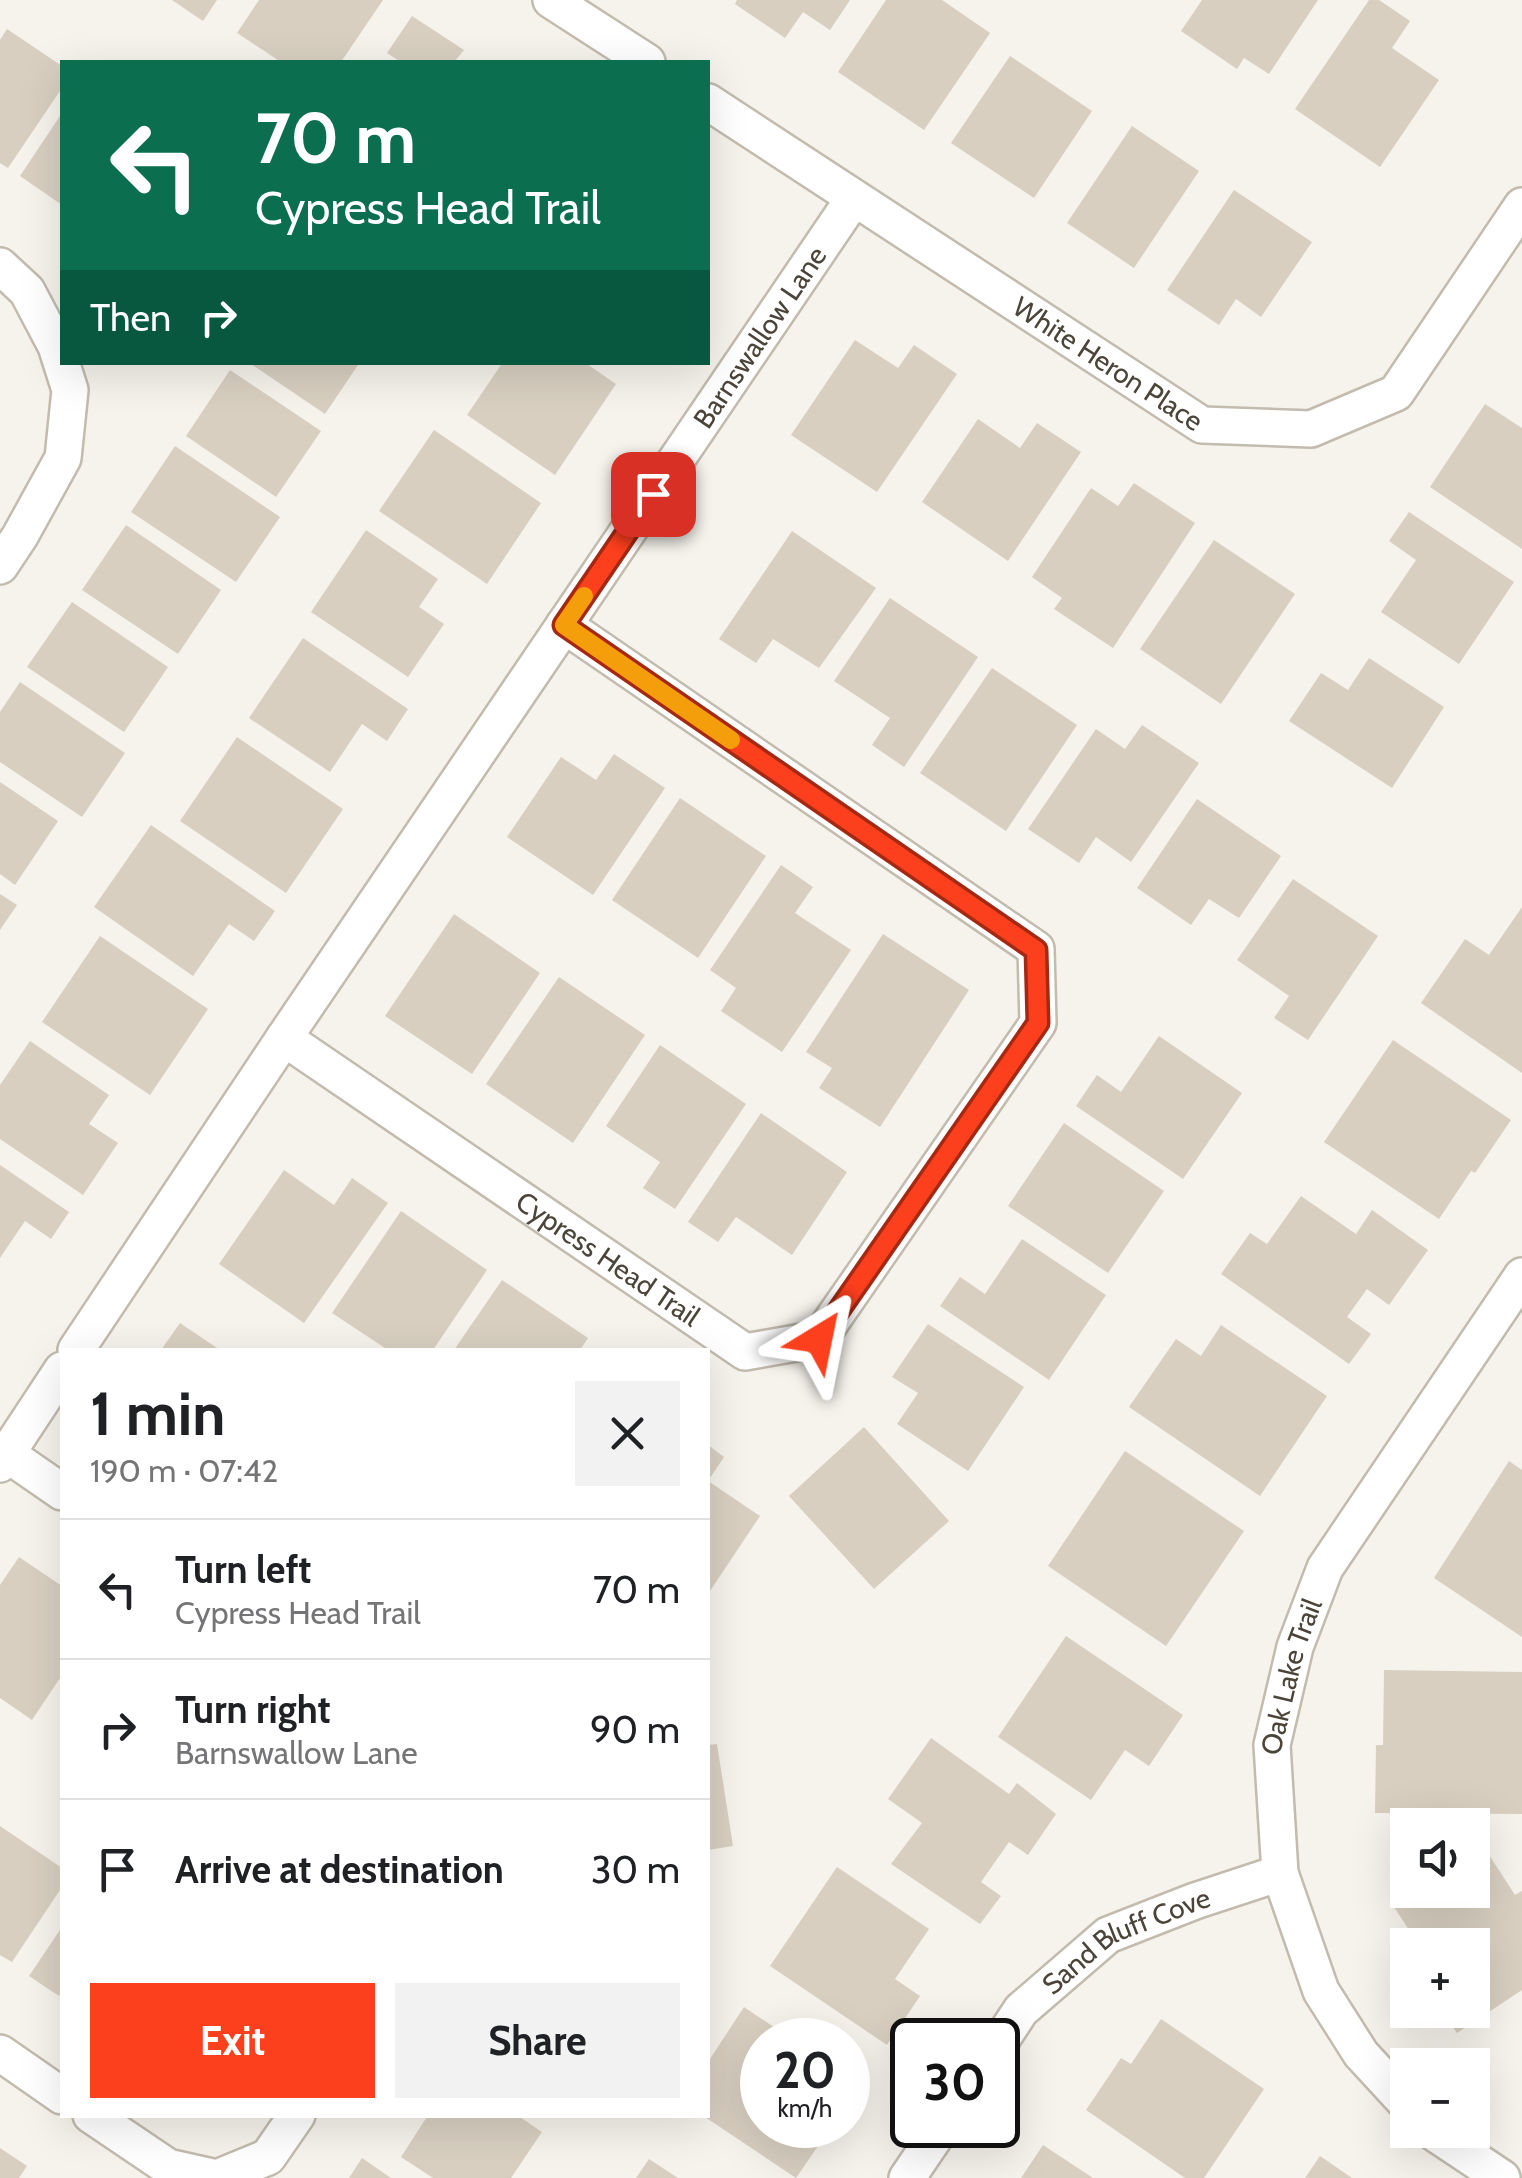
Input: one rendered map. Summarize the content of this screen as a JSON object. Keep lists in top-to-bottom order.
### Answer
{
  "streets": {
    "street": [
      "Barnswallow Lane",
      "White Heron Place",
      "Cypress Head Trail",
      "Oak Lake Trail",
      "Sand Bluff Cove"
    ]
  },
  "crossings": [
    ["Barnswallow Lane", "White Heron Place"],
    ["Barnswallow Lane", "Cypress Head Trail"],
    ["Oak Lake Trail", "Sand Bluff Cove"]
  ],
  "page": {
    "turn": ["70 m", "Cypress Head Trail"],
    "then": "Then",
    "heading": ["1 min", "190 m · 07:42"],
    "list": [
      {
        "name": "Turn left",
        "note": "Cypress Head Trail",
        "value": "70 m"
      },
      {
        "name": "Turn right",
        "note": "Barnswallow Lane",
        "value": "90 m"
      },
      {
        "name": "Arrive at destination",
        "value": "30 m"
      }
    ],
    "map_buttons": ["+", "−"],
    "buttons": ["Exit", "Share"],
    "speed": "20 km/h",
    "limit": "30"
  }
}
